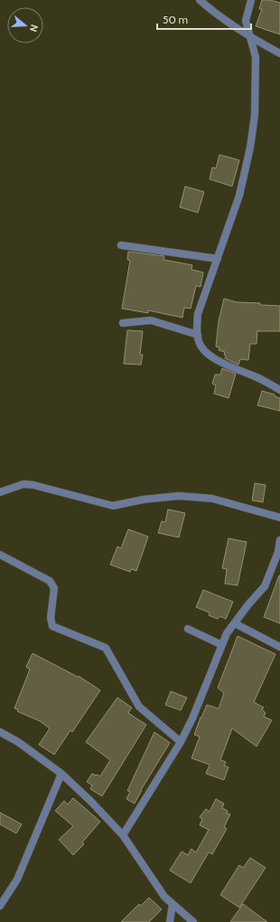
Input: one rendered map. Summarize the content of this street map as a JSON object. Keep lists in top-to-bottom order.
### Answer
{
  "scale_bar": "50 m",
  "north": "right"
}
